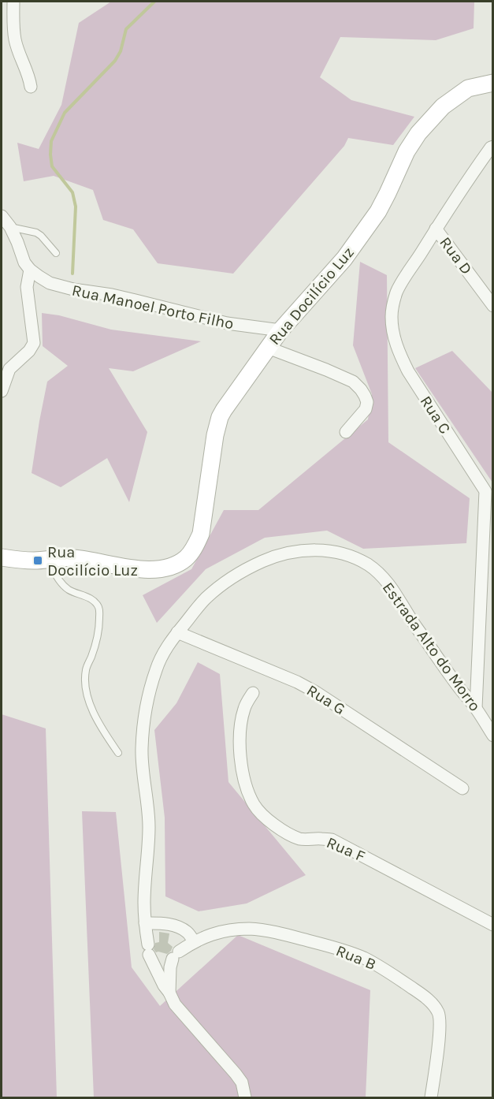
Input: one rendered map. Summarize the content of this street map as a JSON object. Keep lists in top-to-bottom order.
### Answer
{
  "streets": {
    "main road": ["Rua Docilício Luz"],
    "street": [
      "Rua D",
      "Rua Manoel Porto Filho",
      "Rua C",
      "Estrada Alto do Morro",
      "Rua G",
      "Rua F",
      "Rua B"
    ]
  },
  "crossings": [
    ["Rua D", "Rua C"],
    ["Rua Docilício Luz", "Rua Manoel Porto Filho"],
    ["Estrada Alto do Morro", "Rua G"],
    ["Estrada Alto do Morro", "Rua B"]
  ],
  "places": {
    "transit": ["Rua Docilício Luz"]
  }
}
